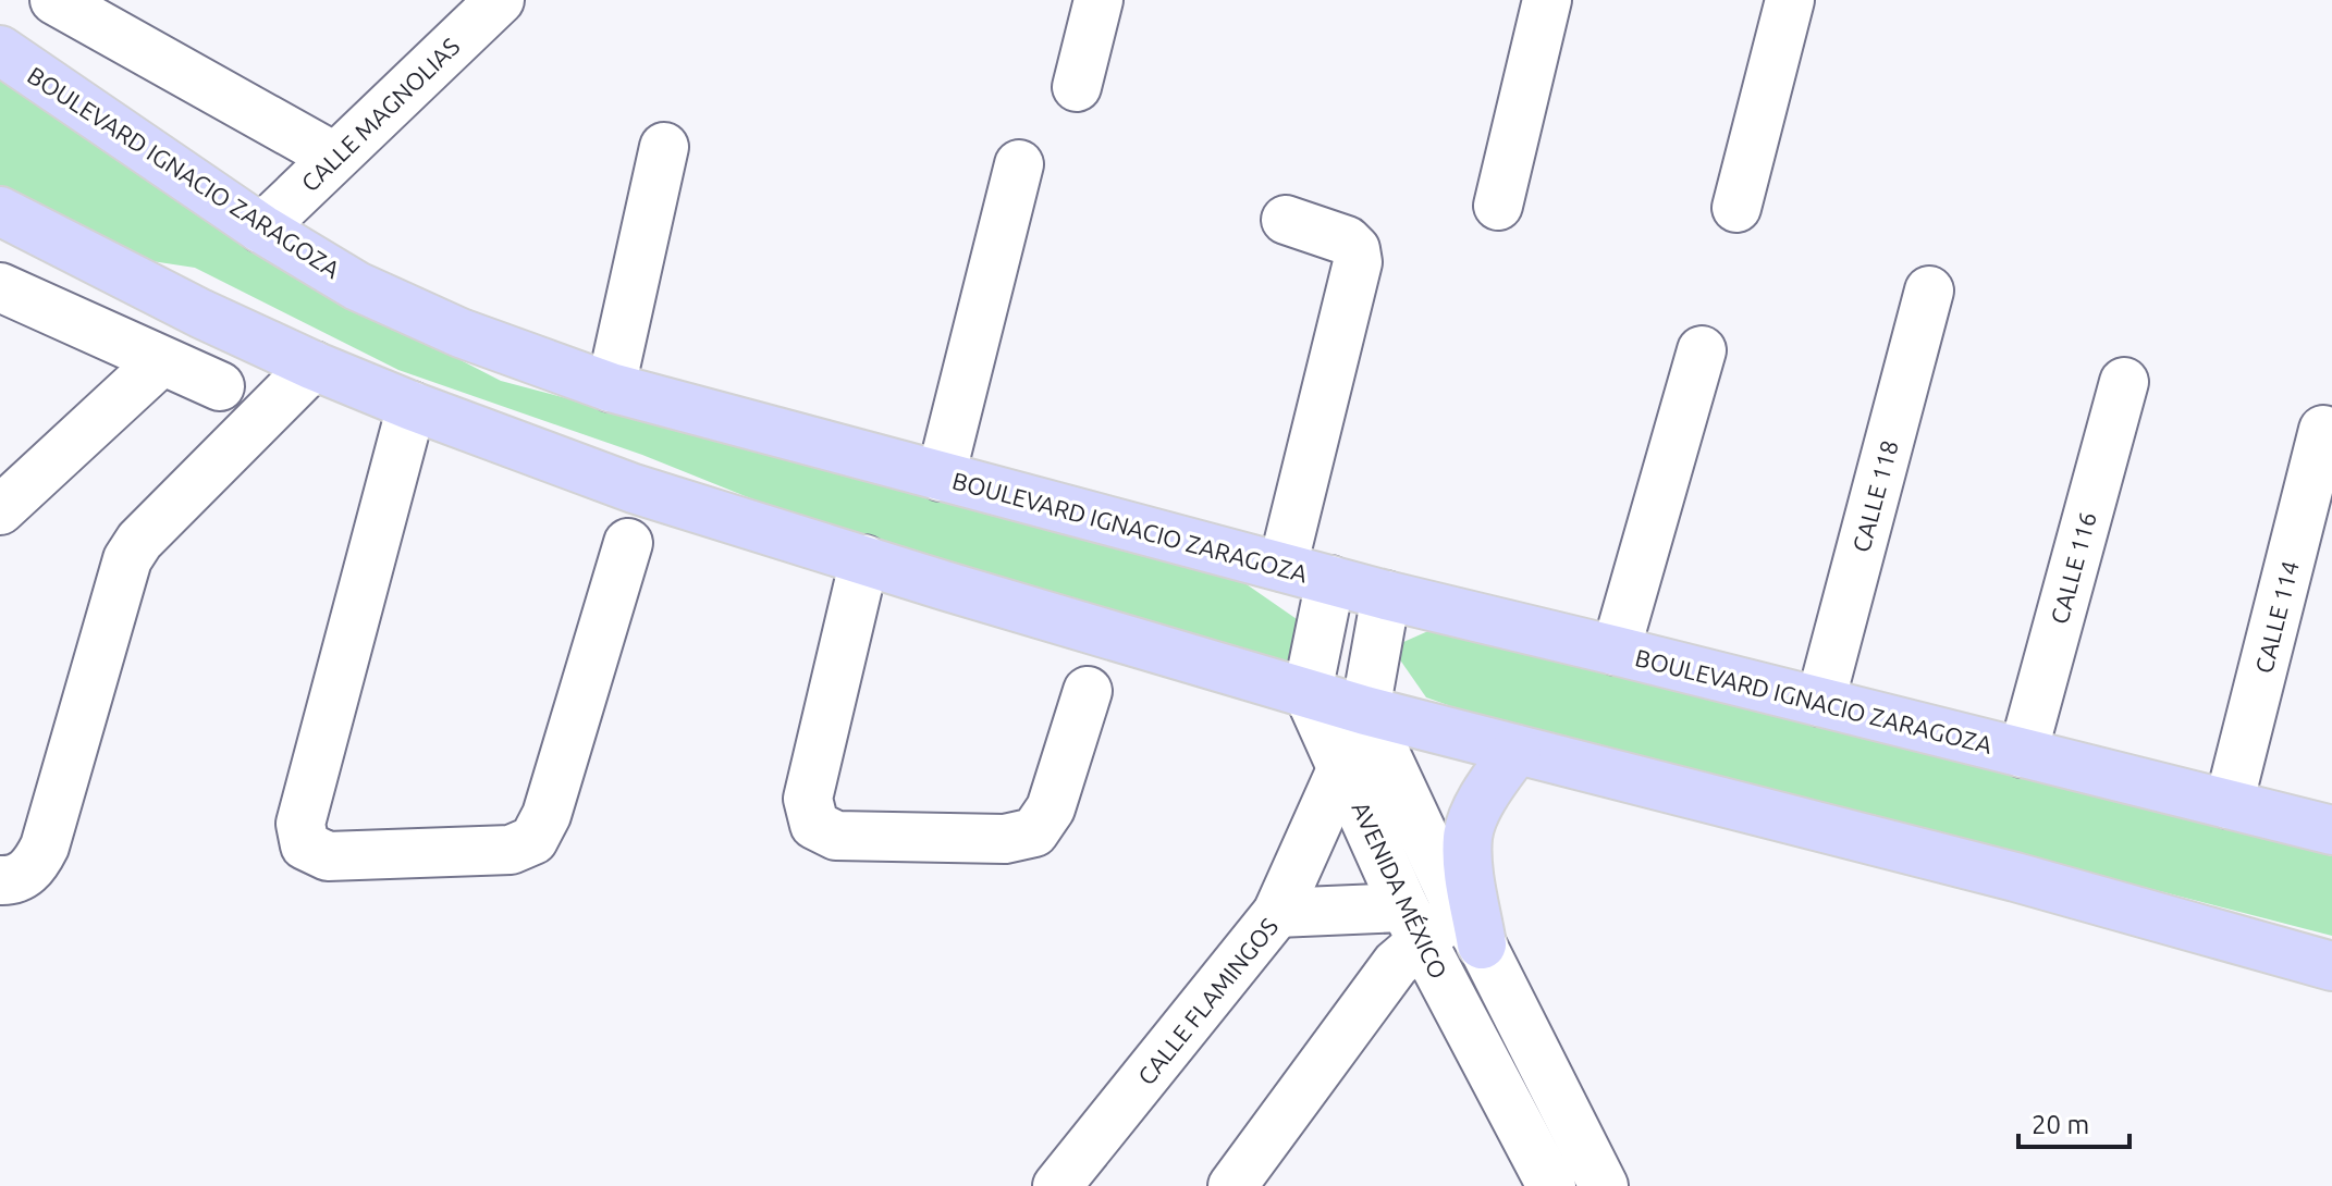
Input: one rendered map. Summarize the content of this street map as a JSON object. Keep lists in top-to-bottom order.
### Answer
{
  "streets": {
    "main road": ["BOULEVARD IGNACIO ZARAGOZA"],
    "street": [
      "CALLE MAGNOLIAS",
      "CALLE 118",
      "CALLE 116",
      "CALLE 114",
      "AVENIDA MÉXICO",
      "CALLE FLAMINGOS"
    ]
  },
  "crossings": [
    ["CALLE MAGNOLIAS", "BOULEVARD IGNACIO ZARAGOZA"],
    ["BOULEVARD IGNACIO ZARAGOZA", "CALLE 118"],
    ["BOULEVARD IGNACIO ZARAGOZA", "CALLE 116"],
    ["BOULEVARD IGNACIO ZARAGOZA", "CALLE 114"],
    ["AVENIDA MÉXICO", "CALLE FLAMINGOS"]
  ],
  "scale_bar": "20 m"
}
